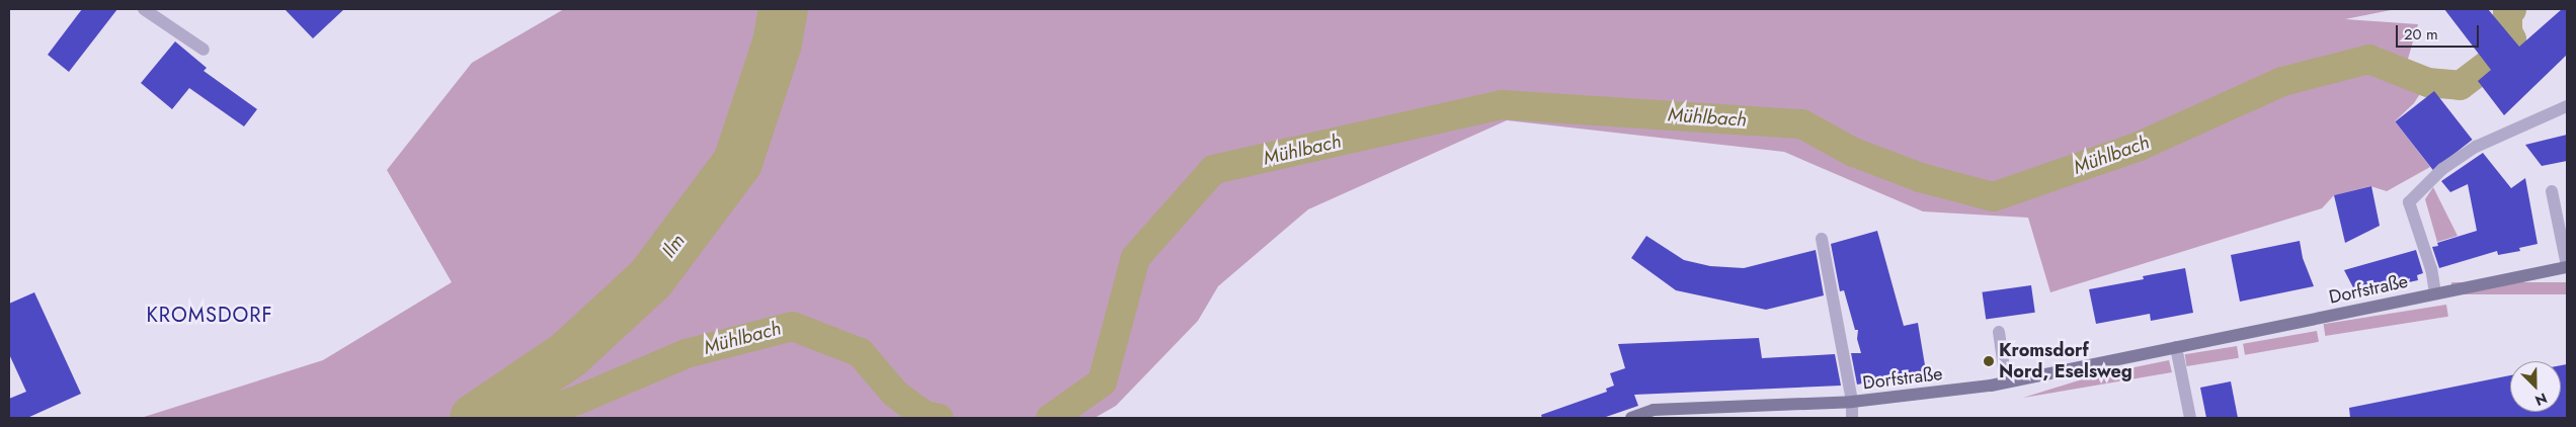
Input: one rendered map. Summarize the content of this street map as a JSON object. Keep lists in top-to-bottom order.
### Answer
{
  "streets": {
    "street": ["Dorfstraße"]
  },
  "districts": ["KROMSDORF"],
  "water": ["Mühlbach", "Ilm"],
  "places": ["Kromsdorf Nord, Eselsweg"],
  "scale_bar": "20 m",
  "north": "bottom right"
}
